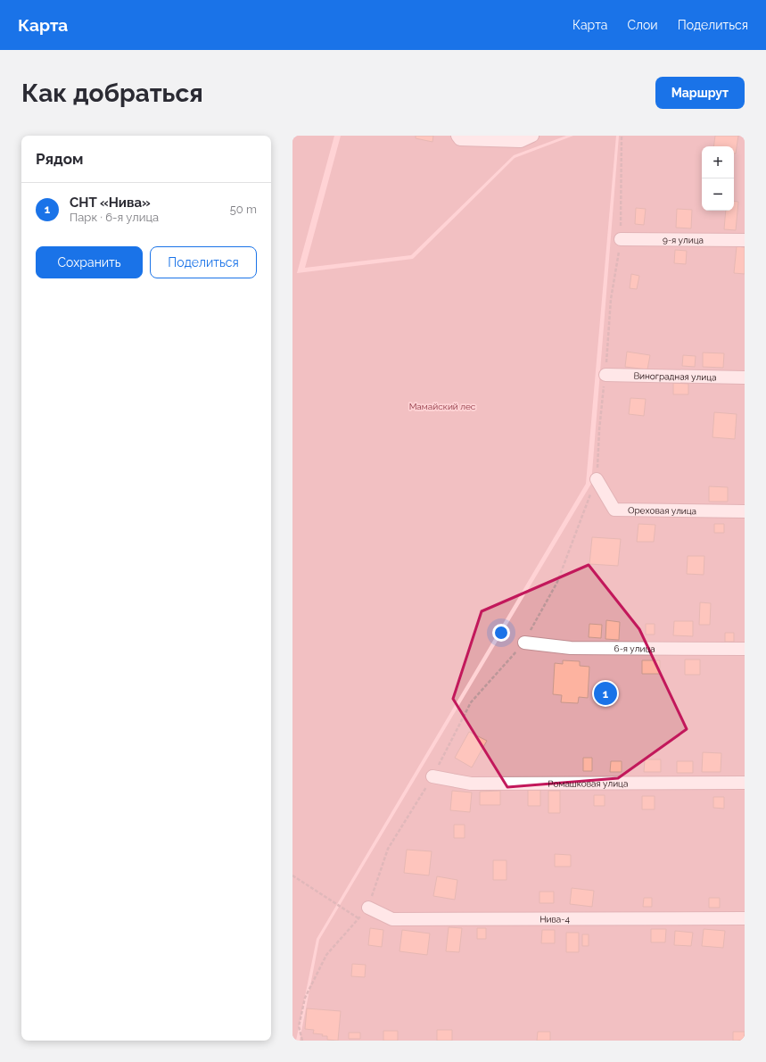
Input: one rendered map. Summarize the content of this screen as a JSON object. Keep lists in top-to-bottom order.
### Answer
{
  "streets": {
    "street": [
      "9-я улица",
      "Виноградная улица",
      "Ореховая улица",
      "6-я улица",
      "Ромашковая улица",
      "Нива-4"
    ]
  },
  "parks": ["Мамайский лес"],
  "page": {
    "header": "Карта",
    "nav": ["Карта", "Слои", "Поделиться"],
    "buttons": [
      "Маршрут",
      ["Сохранить", "Поделиться"]
    ],
    "title": "Как добраться",
    "heading": "Рядом",
    "map_buttons": ["+", "−"],
    "list": [
      {
        "mark": "1",
        "name": "СНТ «Нива»",
        "note": "Парк · 6-я улица",
        "value": "50 m"
      }
    ],
    "pins": "1"
  }
}
